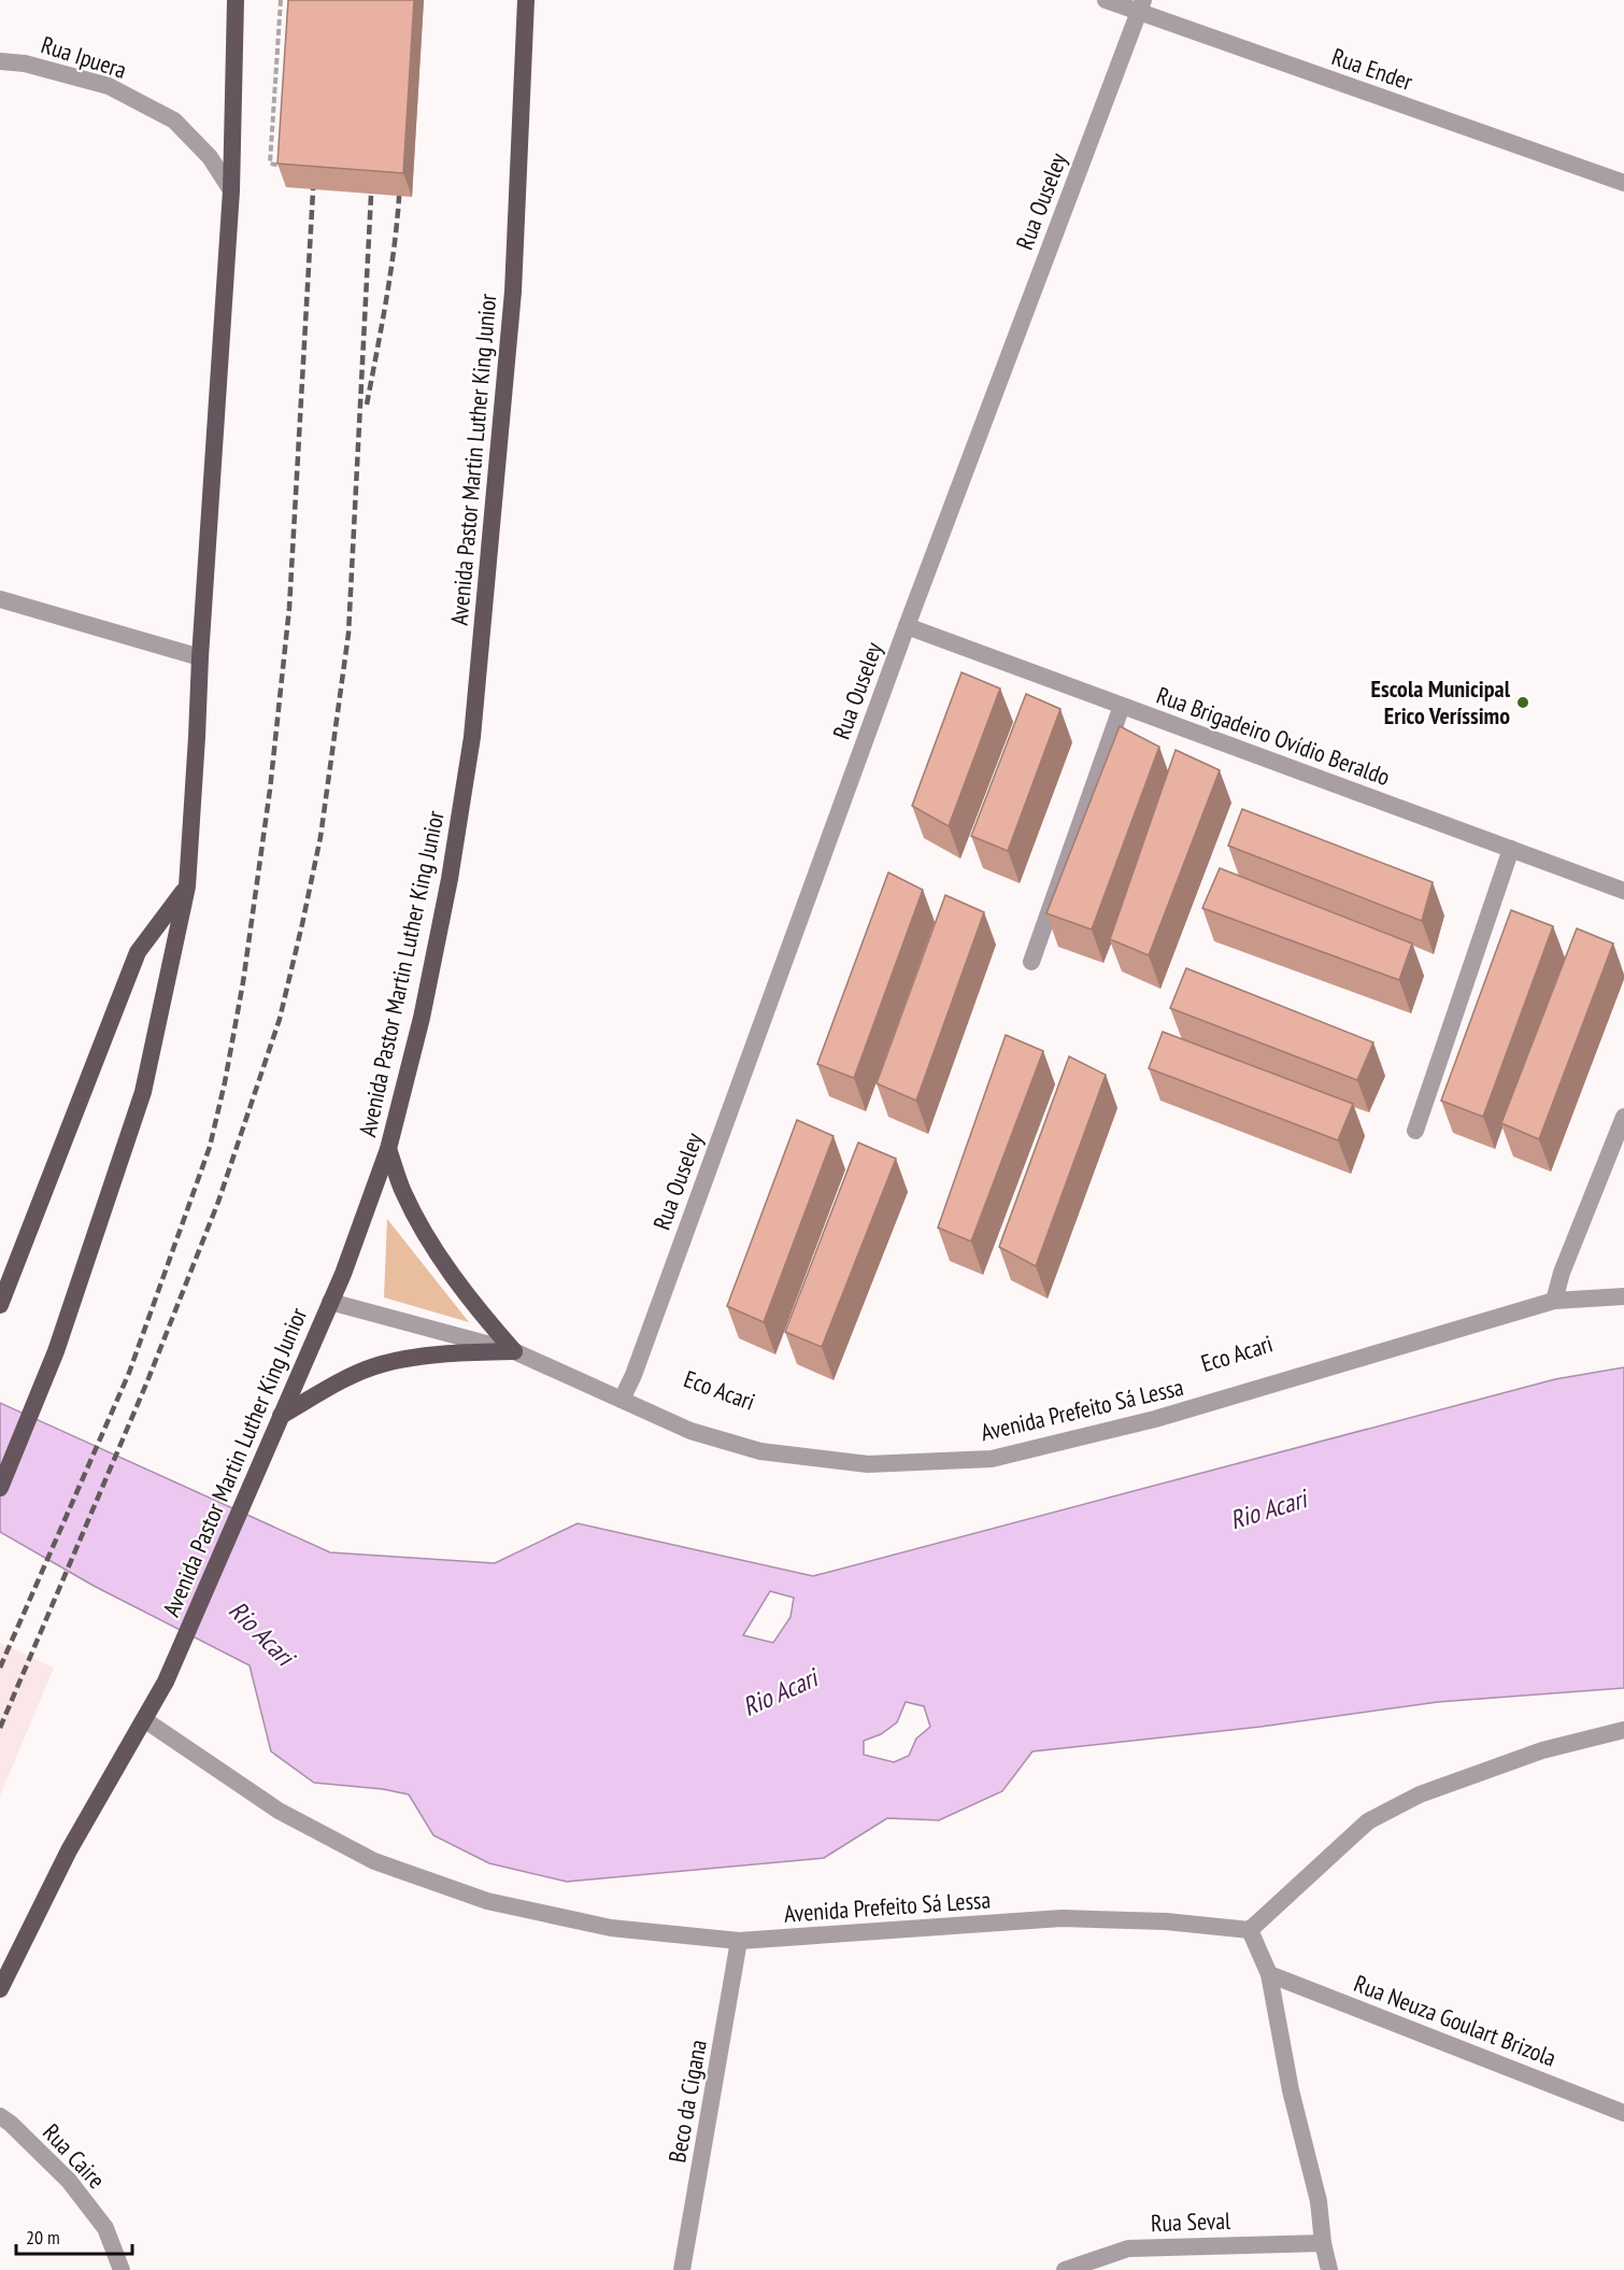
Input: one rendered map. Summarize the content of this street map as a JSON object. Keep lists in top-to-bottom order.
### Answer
{
  "streets": {
    "main road": ["Avenida Pastor Martin Luther King Junior"],
    "street": [
      "Rua Ipuera",
      "Rua Ender",
      "Rua Ouseley",
      "Rua Brigadeiro Ovídio Beraldo",
      "Avenida Prefeito Sá Lessa",
      "Rua Neuza Goulart Brizola",
      "Beco da Cigana",
      "Rua Caire",
      "Rua Seval"
    ]
  },
  "crossings": [
    ["Rua Ender", "Rua Ouseley"],
    ["Rua Ouseley", "Rua Brigadeiro Ovídio Beraldo"],
    ["Rua Ouseley", "Avenida Prefeito Sá Lessa"],
    ["Avenida Pastor Martin Luther King Junior", "Avenida Prefeito Sá Lessa"],
    ["Avenida Prefeito Sá Lessa", "Beco da Cigana"]
  ],
  "water": ["Rio Acari"],
  "places": ["Escola Municipal Erico Veríssimo"],
  "scale_bar": "20 m"
}
